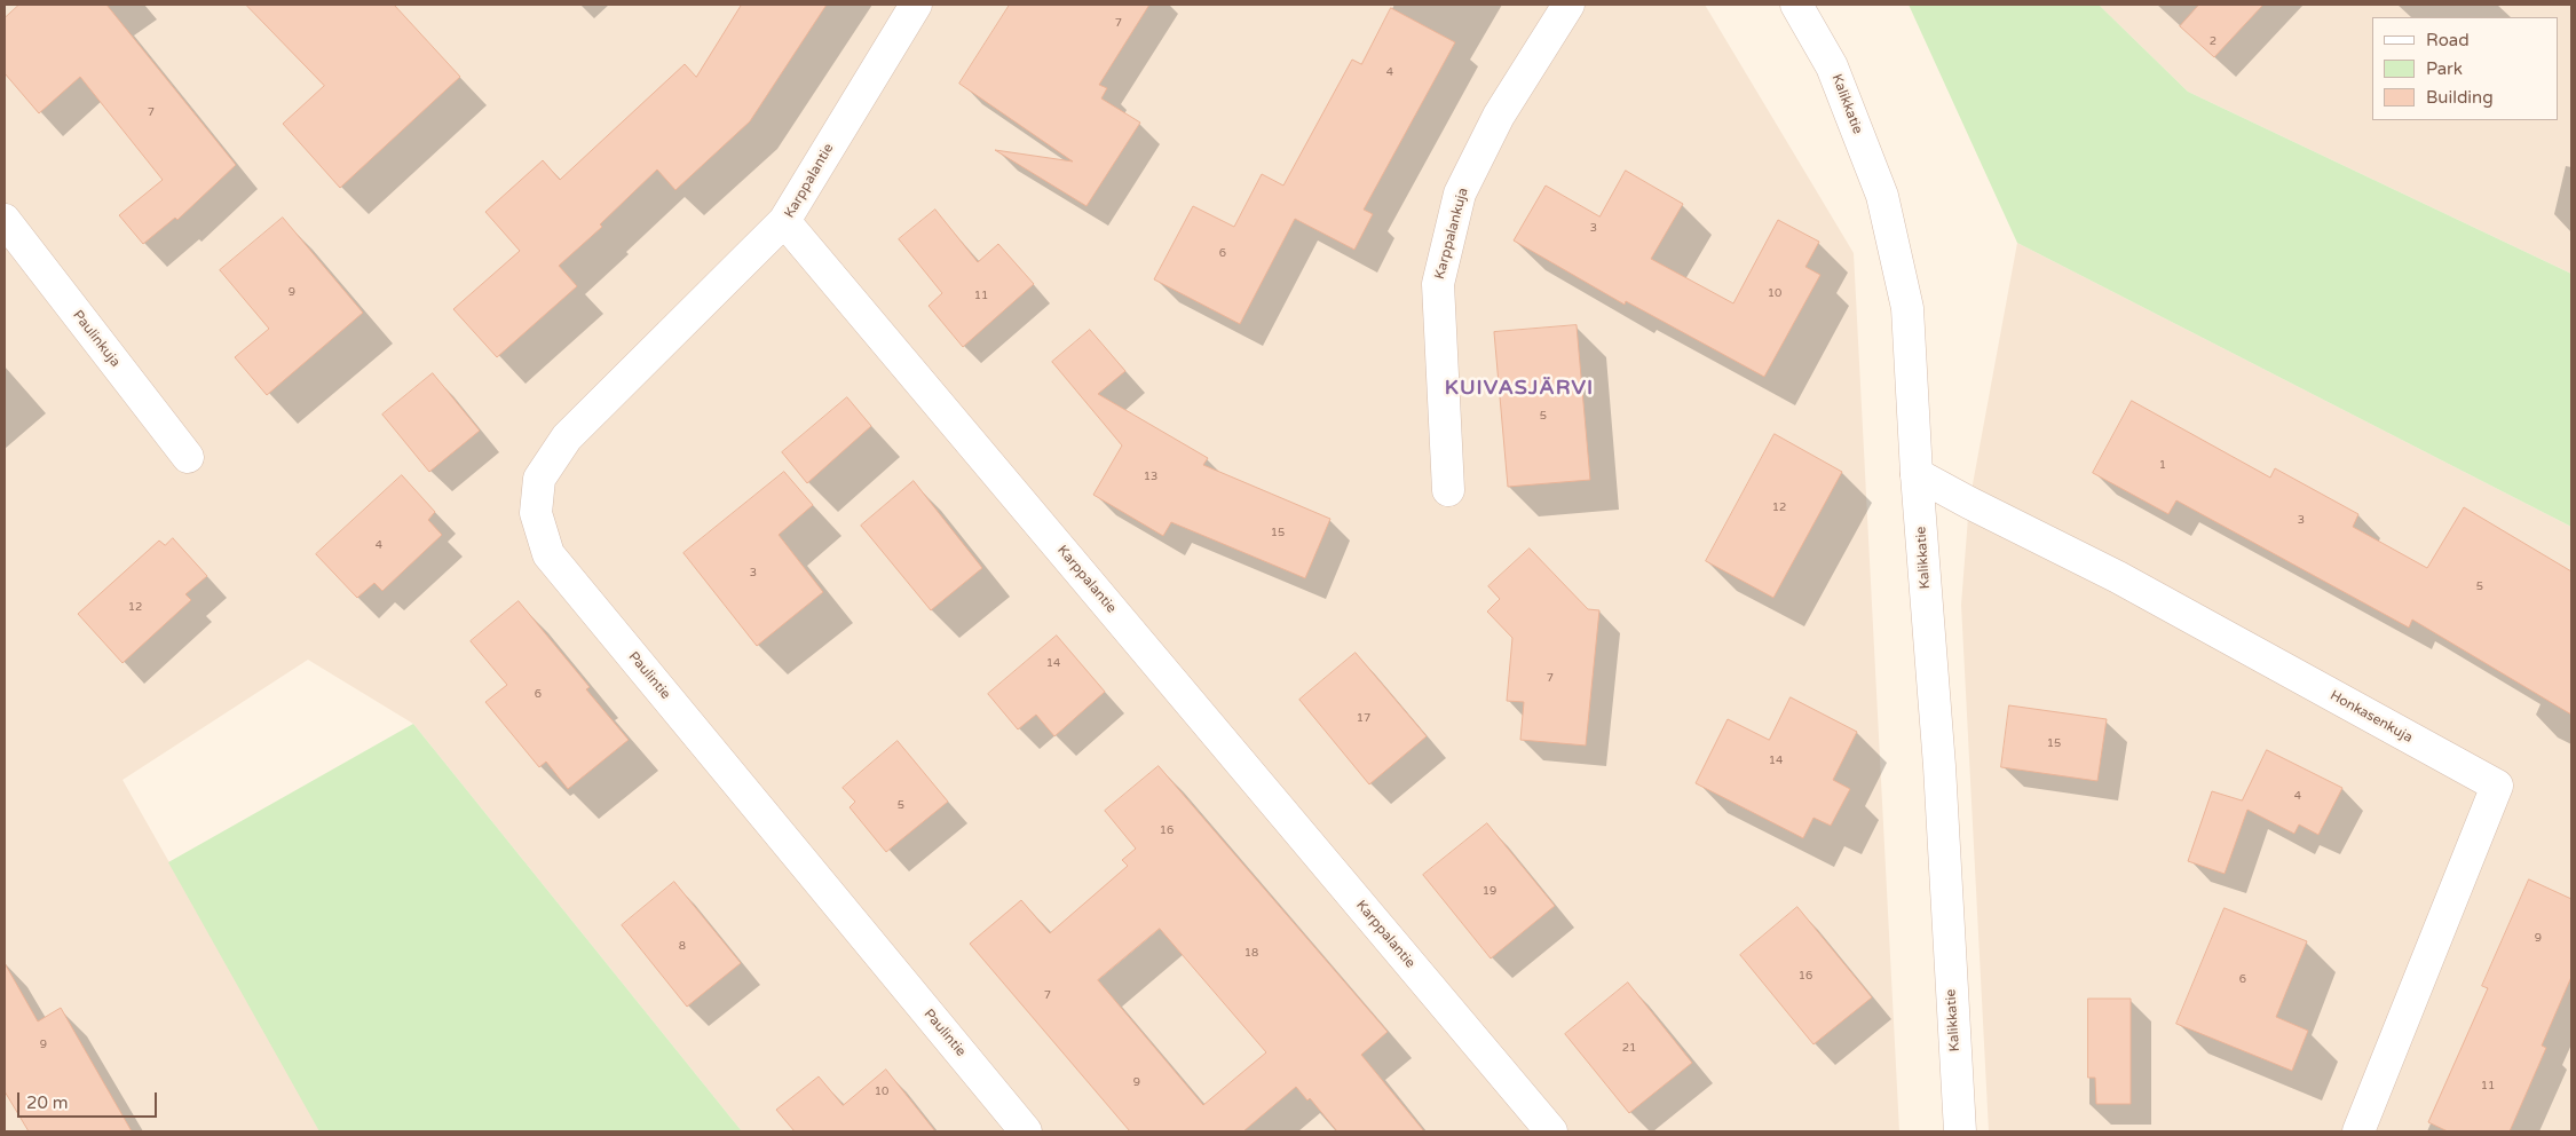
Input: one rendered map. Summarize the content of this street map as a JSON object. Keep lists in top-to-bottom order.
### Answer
{
  "streets": {
    "street": [
      "Kalikkatie",
      "Karppalantie",
      "Karppalankuja",
      "Paulinkuja",
      "Paulintie",
      "Honkasenkuja"
    ]
  },
  "crossings": [
    ["Kalikkatie", "Honkasenkuja"],
    ["Karppalantie", "Paulintie"]
  ],
  "districts": ["KUIVASJÄRVI"],
  "house_numbers": [
    "7",
    "2",
    "4",
    "7",
    "3",
    "6",
    "9",
    "10",
    "11",
    "5",
    "1",
    "13",
    "12",
    "3",
    "15",
    "4",
    "3",
    "5",
    "12",
    "14",
    "7",
    "6",
    "17",
    "15",
    "14",
    "4",
    "5",
    "16",
    "19",
    "9",
    "8",
    "18",
    "16",
    "6",
    "7",
    "9",
    "21",
    "9",
    "11",
    "10"
  ],
  "legend": ["Road", "Park", "Building"],
  "scale_bar": "20 m"
}
